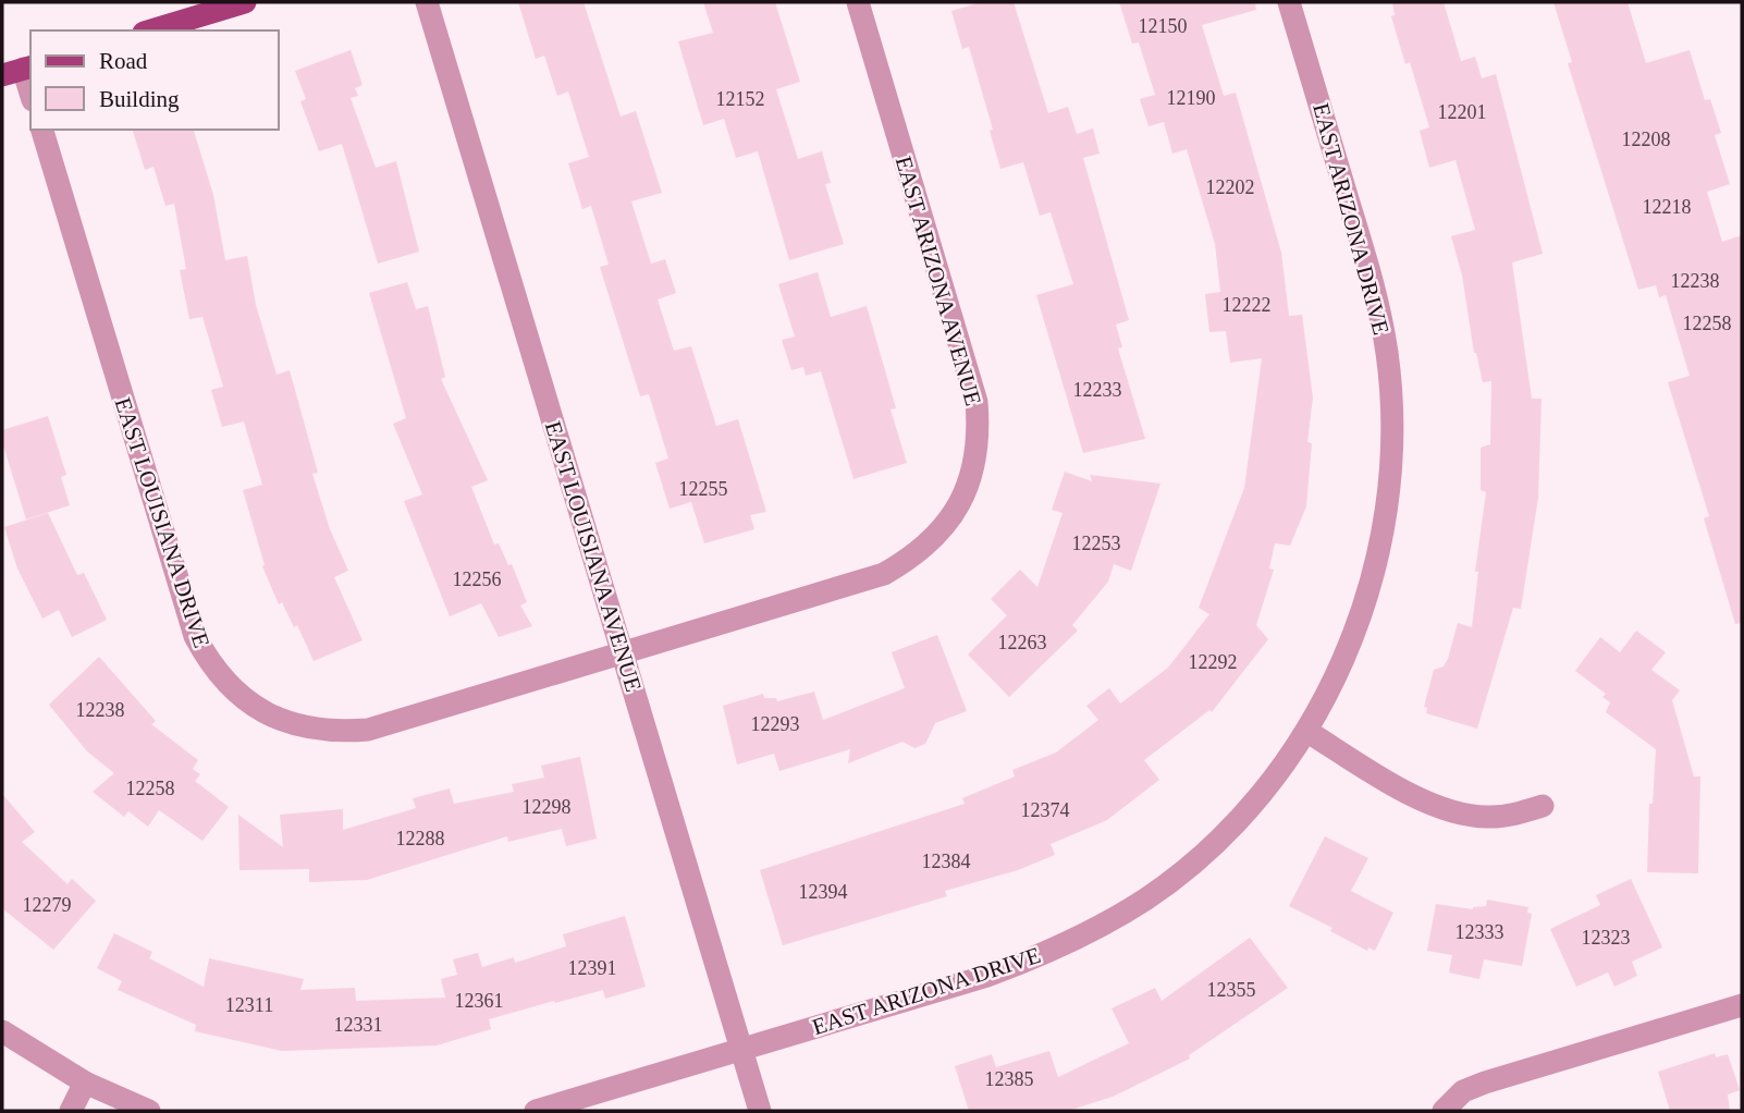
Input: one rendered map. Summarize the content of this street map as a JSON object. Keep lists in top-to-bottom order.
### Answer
{
  "streets": {
    "street": [
      "EAST ARIZONA DRIVE",
      "EAST ARIZONA AVENUE",
      "EAST LOUISIANA DRIVE",
      "EAST LOUISIANA AVENUE"
    ]
  },
  "crossings": [
    ["EAST ARIZONA DRIVE", "EAST LOUISIANA AVENUE"],
    ["EAST ARIZONA AVENUE", "EAST LOUISIANA DRIVE"],
    ["EAST ARIZONA AVENUE", "EAST LOUISIANA AVENUE"],
    ["EAST LOUISIANA DRIVE", "EAST LOUISIANA AVENUE"]
  ],
  "house_numbers": [
    "12150",
    "12190",
    "12152",
    "12201",
    "12208",
    "12202",
    "12218",
    "12238",
    "12222",
    "12258",
    "12233",
    "12255",
    "12253",
    "12256",
    "12263",
    "12292",
    "12238",
    "12293",
    "12258",
    "12298",
    "12374",
    "12288",
    "12384",
    "12394",
    "12279",
    "12333",
    "12323",
    "12391",
    "12355",
    "12361",
    "12311",
    "12331",
    "12385"
  ],
  "legend": ["Road", "Building"]
}
